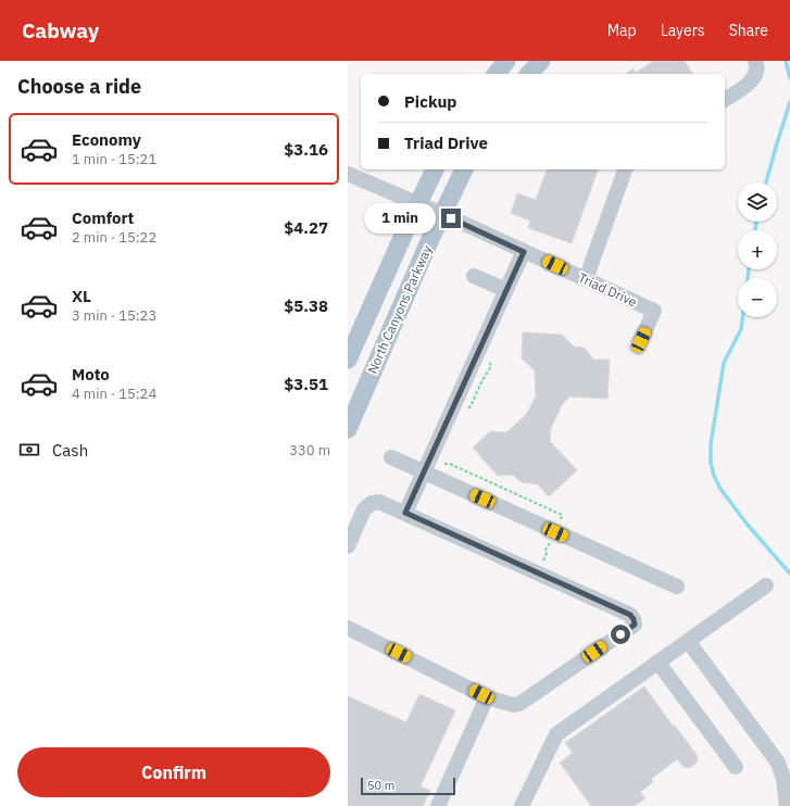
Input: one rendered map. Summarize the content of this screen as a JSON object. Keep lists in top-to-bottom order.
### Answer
{
  "streets": {
    "main road": ["North Canyons Parkway"],
    "street": ["Triad Drive"]
  },
  "crossings": [
    ["Triad Drive", "North Canyons Parkway"]
  ],
  "scale_bar": "50 m",
  "page": {
    "header": "Cabway",
    "nav": ["Map", "Layers", "Share"],
    "heading": "Choose a ride",
    "banner": ["Pickup", "Triad Drive"],
    "list": [
      {
        "name": "Economy",
        "note": "1 min · 15:21",
        "value": "$3.16"
      },
      {
        "name": "Comfort",
        "note": "2 min · 15:22",
        "value": "$4.27"
      },
      {
        "name": "XL",
        "note": "3 min · 15:23",
        "value": "$5.38"
      },
      {
        "name": "Moto",
        "note": "4 min · 15:24",
        "value": "$3.51"
      }
    ],
    "map_buttons": ["+", "−"],
    "bubble": "1 min",
    "pay": ["Cash", "330 m"],
    "buttons": "Confirm",
    "scale": "50 m"
  }
}
